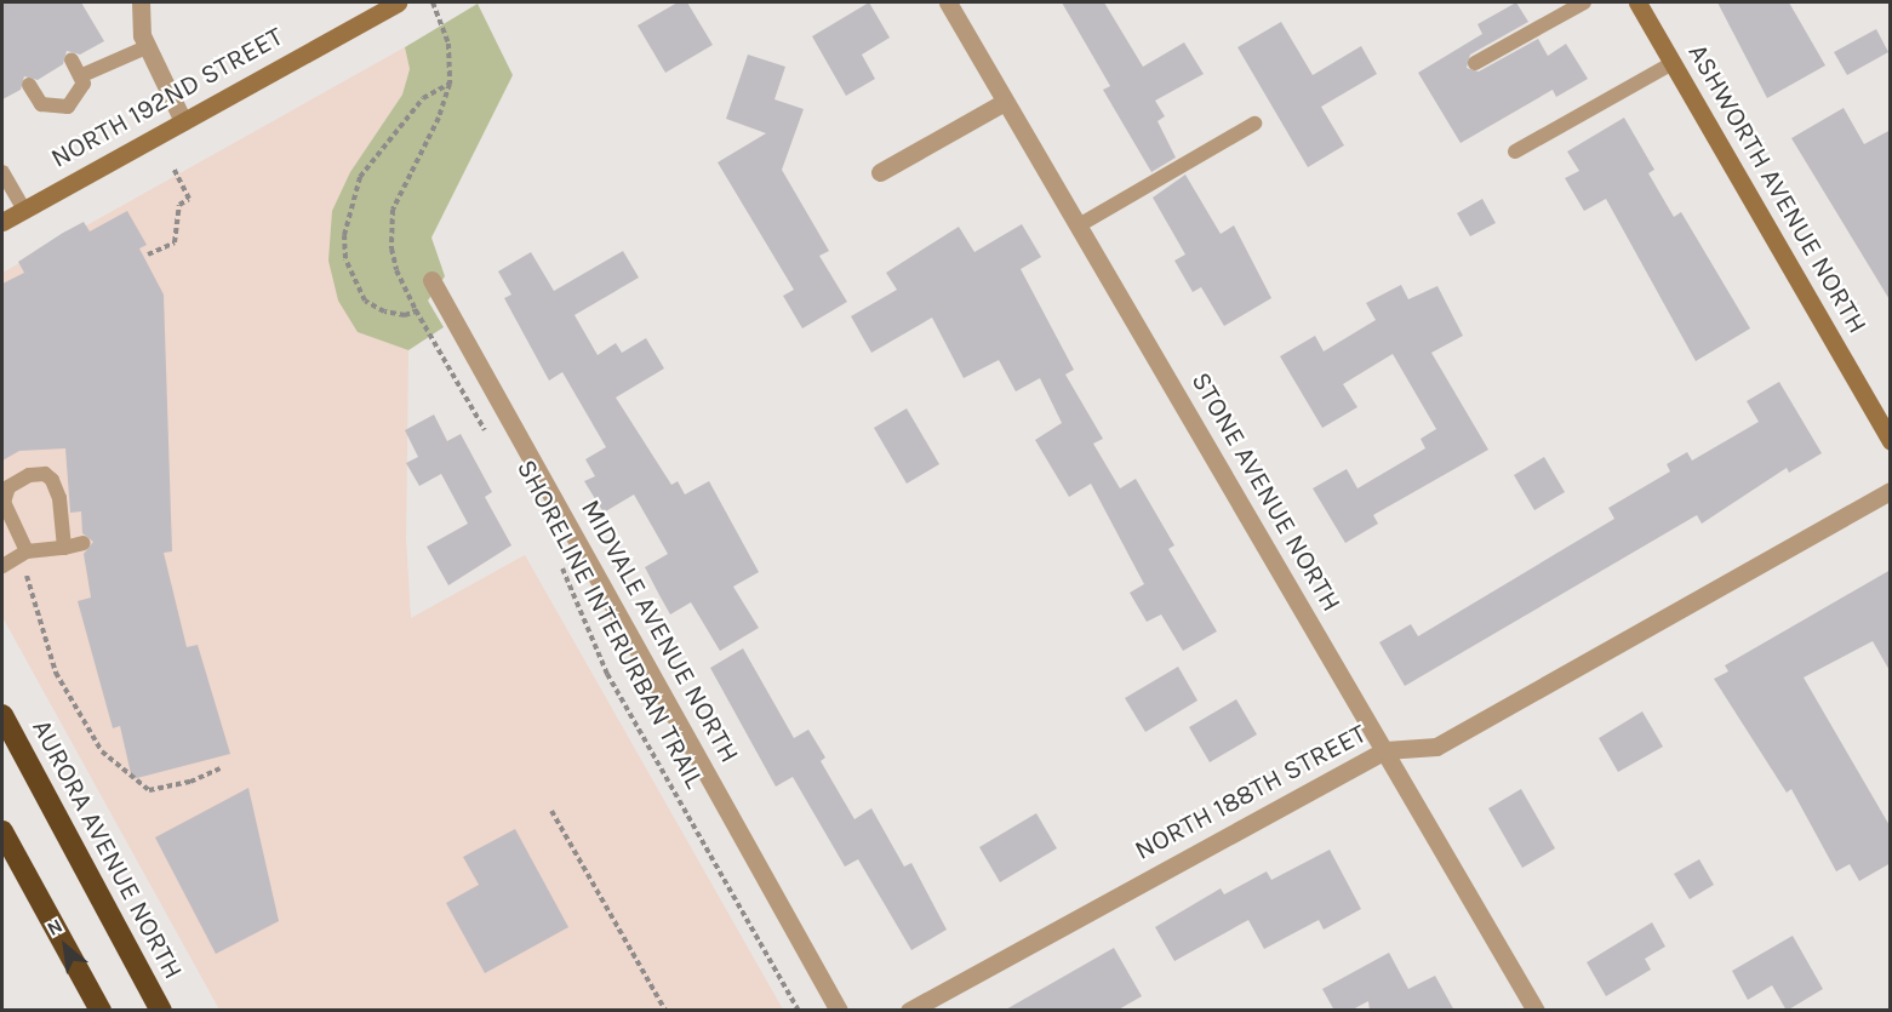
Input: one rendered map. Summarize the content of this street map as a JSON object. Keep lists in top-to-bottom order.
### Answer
{
  "streets": {
    "highway": ["AURORA AVENUE NORTH"],
    "street": [
      "NORTH 192ND STREET",
      "ASHWORTH AVENUE NORTH",
      "STONE AVENUE NORTH",
      "MIDVALE AVENUE NORTH",
      "NORTH 188TH STREET"
    ],
    "path": ["SHORELINE INTERURBAN TRAIL"]
  },
  "crossings": [
    ["STONE AVENUE NORTH", "NORTH 188TH STREET"]
  ],
  "north": "top left"
}
